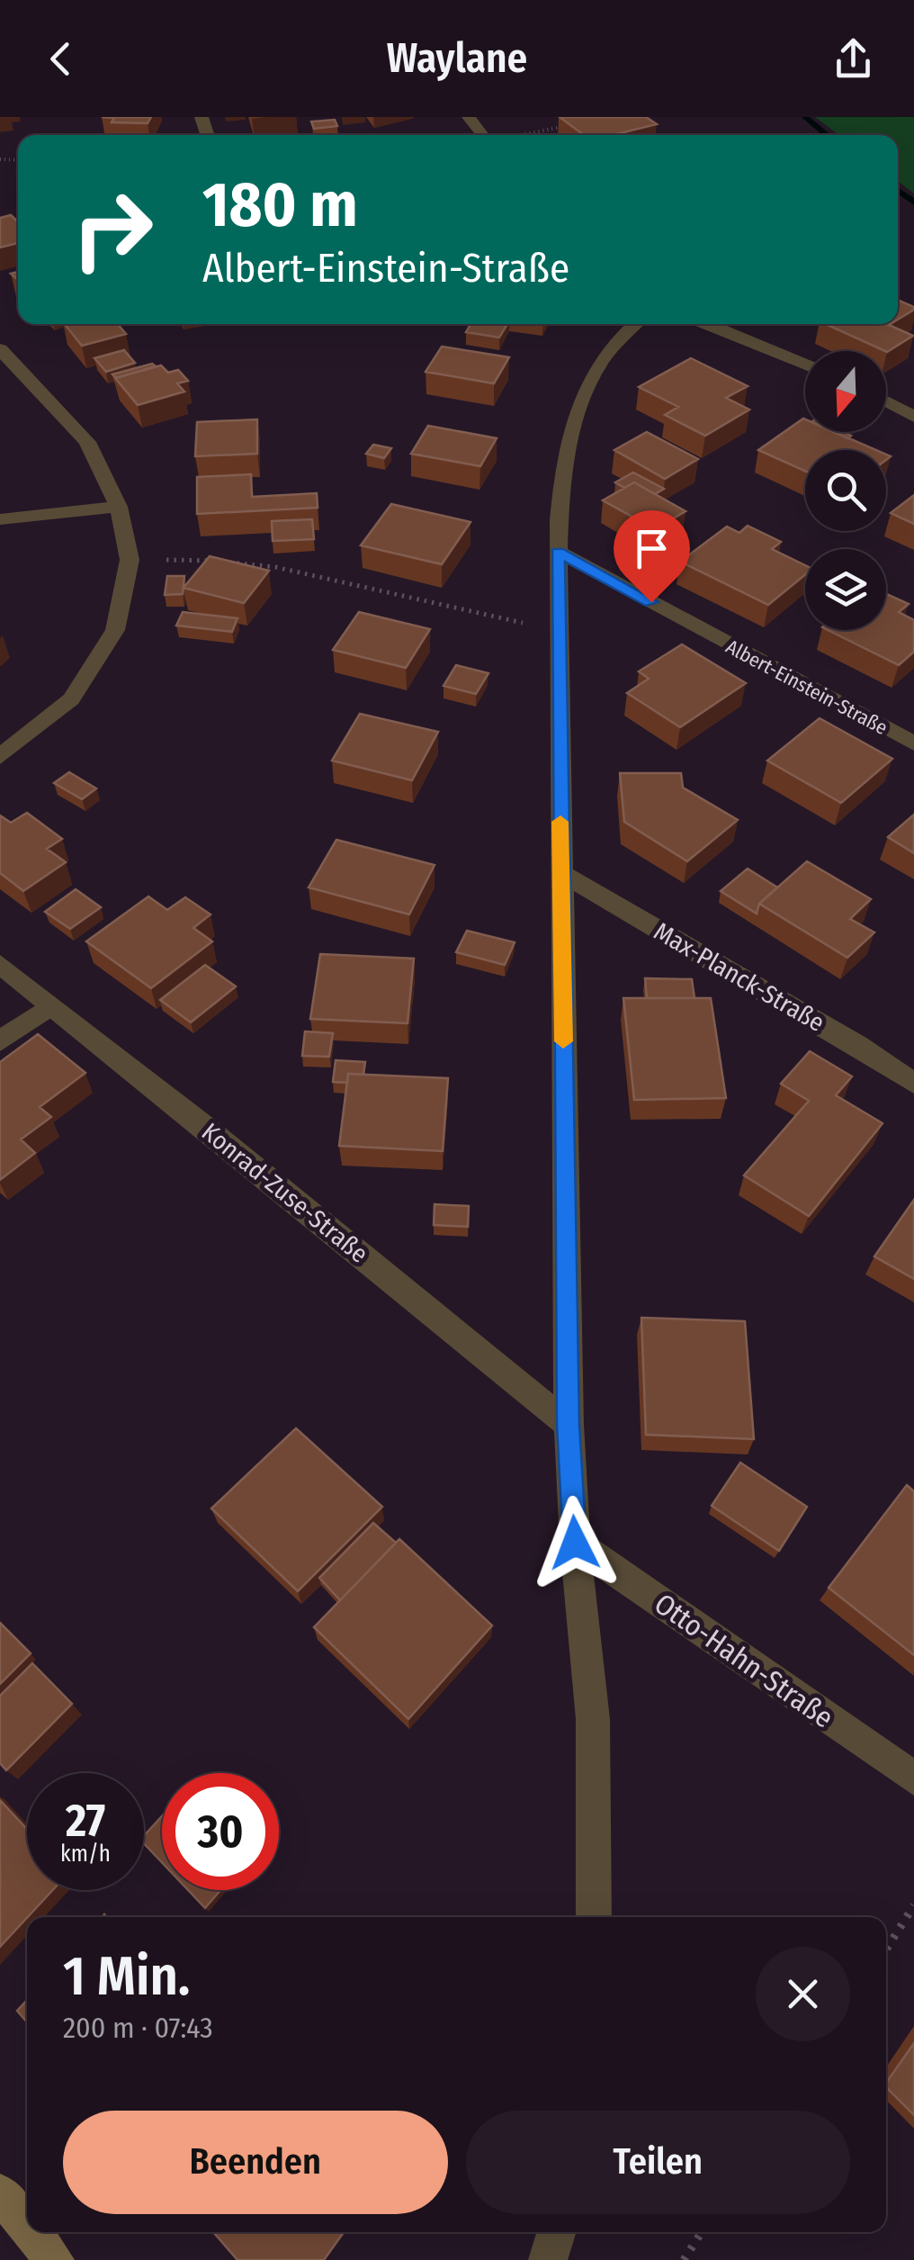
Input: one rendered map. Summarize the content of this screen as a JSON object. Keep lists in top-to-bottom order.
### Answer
{
  "streets": {
    "street": [
      "Albert-Einstein-Straße",
      "Max-Planck-Straße",
      "Konrad-Zuse-Straße",
      "Otto-Hahn-Straße"
    ]
  },
  "north": "bottom",
  "page": {
    "header": "Waylane",
    "turn": ["180 m", "Albert-Einstein-Straße"],
    "speed": "27 km/h",
    "limit": "30",
    "heading": ["1 Min.", "200 m · 07:43"],
    "buttons": ["Beenden", "Teilen"]
  }
}
